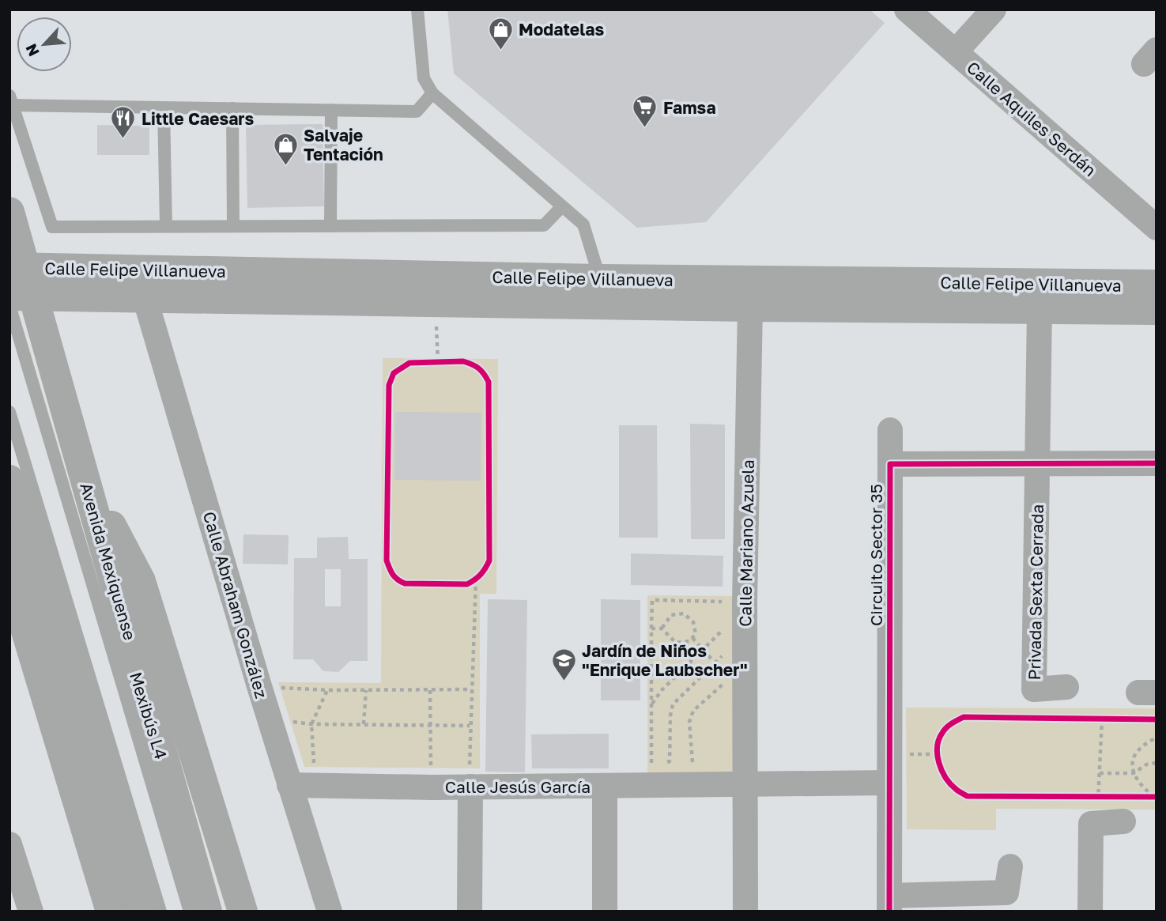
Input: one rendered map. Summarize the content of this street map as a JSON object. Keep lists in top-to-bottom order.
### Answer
{
  "streets": {
    "main road": ["Calle Felipe Villanueva", "Avenida Mexiquense"],
    "street": [
      "Calle Aquiles Serdán",
      "Calle Mariano Azuela",
      "Circuito Sector 35",
      "Privada Sexta Cerrada",
      "Calle Abraham González",
      "Calle Jesús García"
    ],
    "lane": ["Mexibús L4"]
  },
  "crossings": [
    ["Calle Felipe Villanueva", "Calle Mariano Azuela"],
    ["Calle Felipe Villanueva", "Avenida Mexiquense"],
    ["Calle Felipe Villanueva", "Calle Abraham González"],
    ["Calle Felipe Villanueva", "Mexibús L4"],
    ["Calle Mariano Azuela", "Calle Jesús García"],
    ["Circuito Sector 35", "Privada Sexta Cerrada"],
    ["Avenida Mexiquense", "Mexibús L4"],
    ["Calle Abraham González", "Calle Jesús García"]
  ],
  "places": {
    "shop": ["Modatelas", "Salvaje Tentación"],
    "supermarket": ["Famsa"],
    "restaurant": ["Little Caesars"],
    "school or university": ["Jardín de Niños \"Enrique Laubscher\""]
  },
  "north": "bottom left"
}
